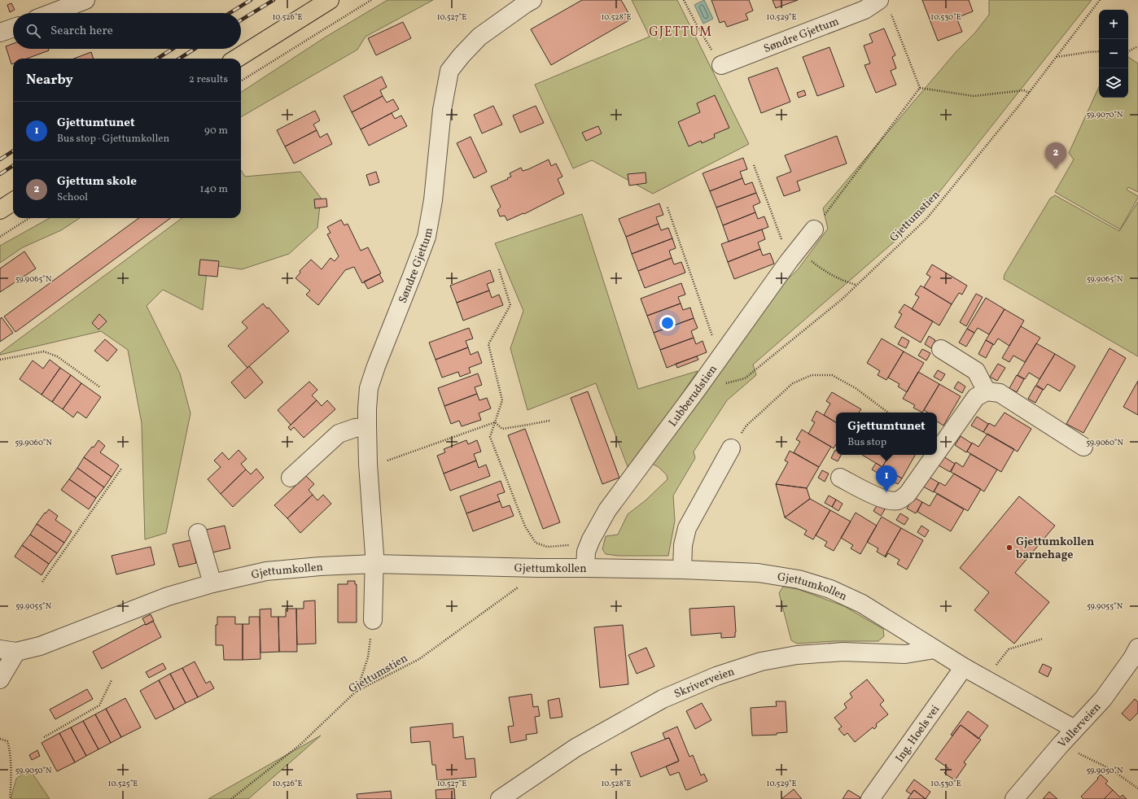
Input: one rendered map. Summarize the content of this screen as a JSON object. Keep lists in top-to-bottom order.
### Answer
{
  "streets": {
    "street": [
      "Søndre Gjettum",
      "Lubberudstien",
      "Gjettumkollen",
      "Skriverveien",
      "Vallerveien",
      "Ing. Hoels vei"
    ],
    "path": ["Gjettumstien"]
  },
  "crossings": [
    ["Søndre Gjettum", "Gjettumkollen"],
    ["Gjettumstien", "Lubberudstien"],
    ["Gjettumstien", "Gjettumkollen"],
    ["Lubberudstien", "Gjettumkollen"],
    ["Gjettumkollen", "Skriverveien"],
    ["Gjettumkollen", "Vallerveien"],
    ["Gjettumkollen", "Ing. Hoels vei"]
  ],
  "districts": ["GJETTUM"],
  "places": ["Gjettumkollen barnehage"],
  "page": {
    "map_buttons": ["+", "−"],
    "search": "Search here",
    "heading": ["Nearby", "2 results"],
    "list": [
      {
        "mark": "1",
        "name": "Gjettumtunet",
        "note": "Bus stop · Gjettumkollen",
        "value": "90 m"
      },
      {
        "mark": "2",
        "name": "Gjettum skole",
        "note": "School",
        "value": "140 m"
      }
    ],
    "pins": ["2", "1"],
    "popup": ["Gjettumtunet", "Bus stop"]
  },
  "coordinates": [
    "10.526°E",
    "10.527°E",
    "10.528°E",
    "10.529°E",
    "10.530°E",
    "59.9070°N",
    "59.9065°N",
    "59.9060°N",
    "59.9055°N",
    "59.9050°N",
    "10.525°E"
  ]
}
